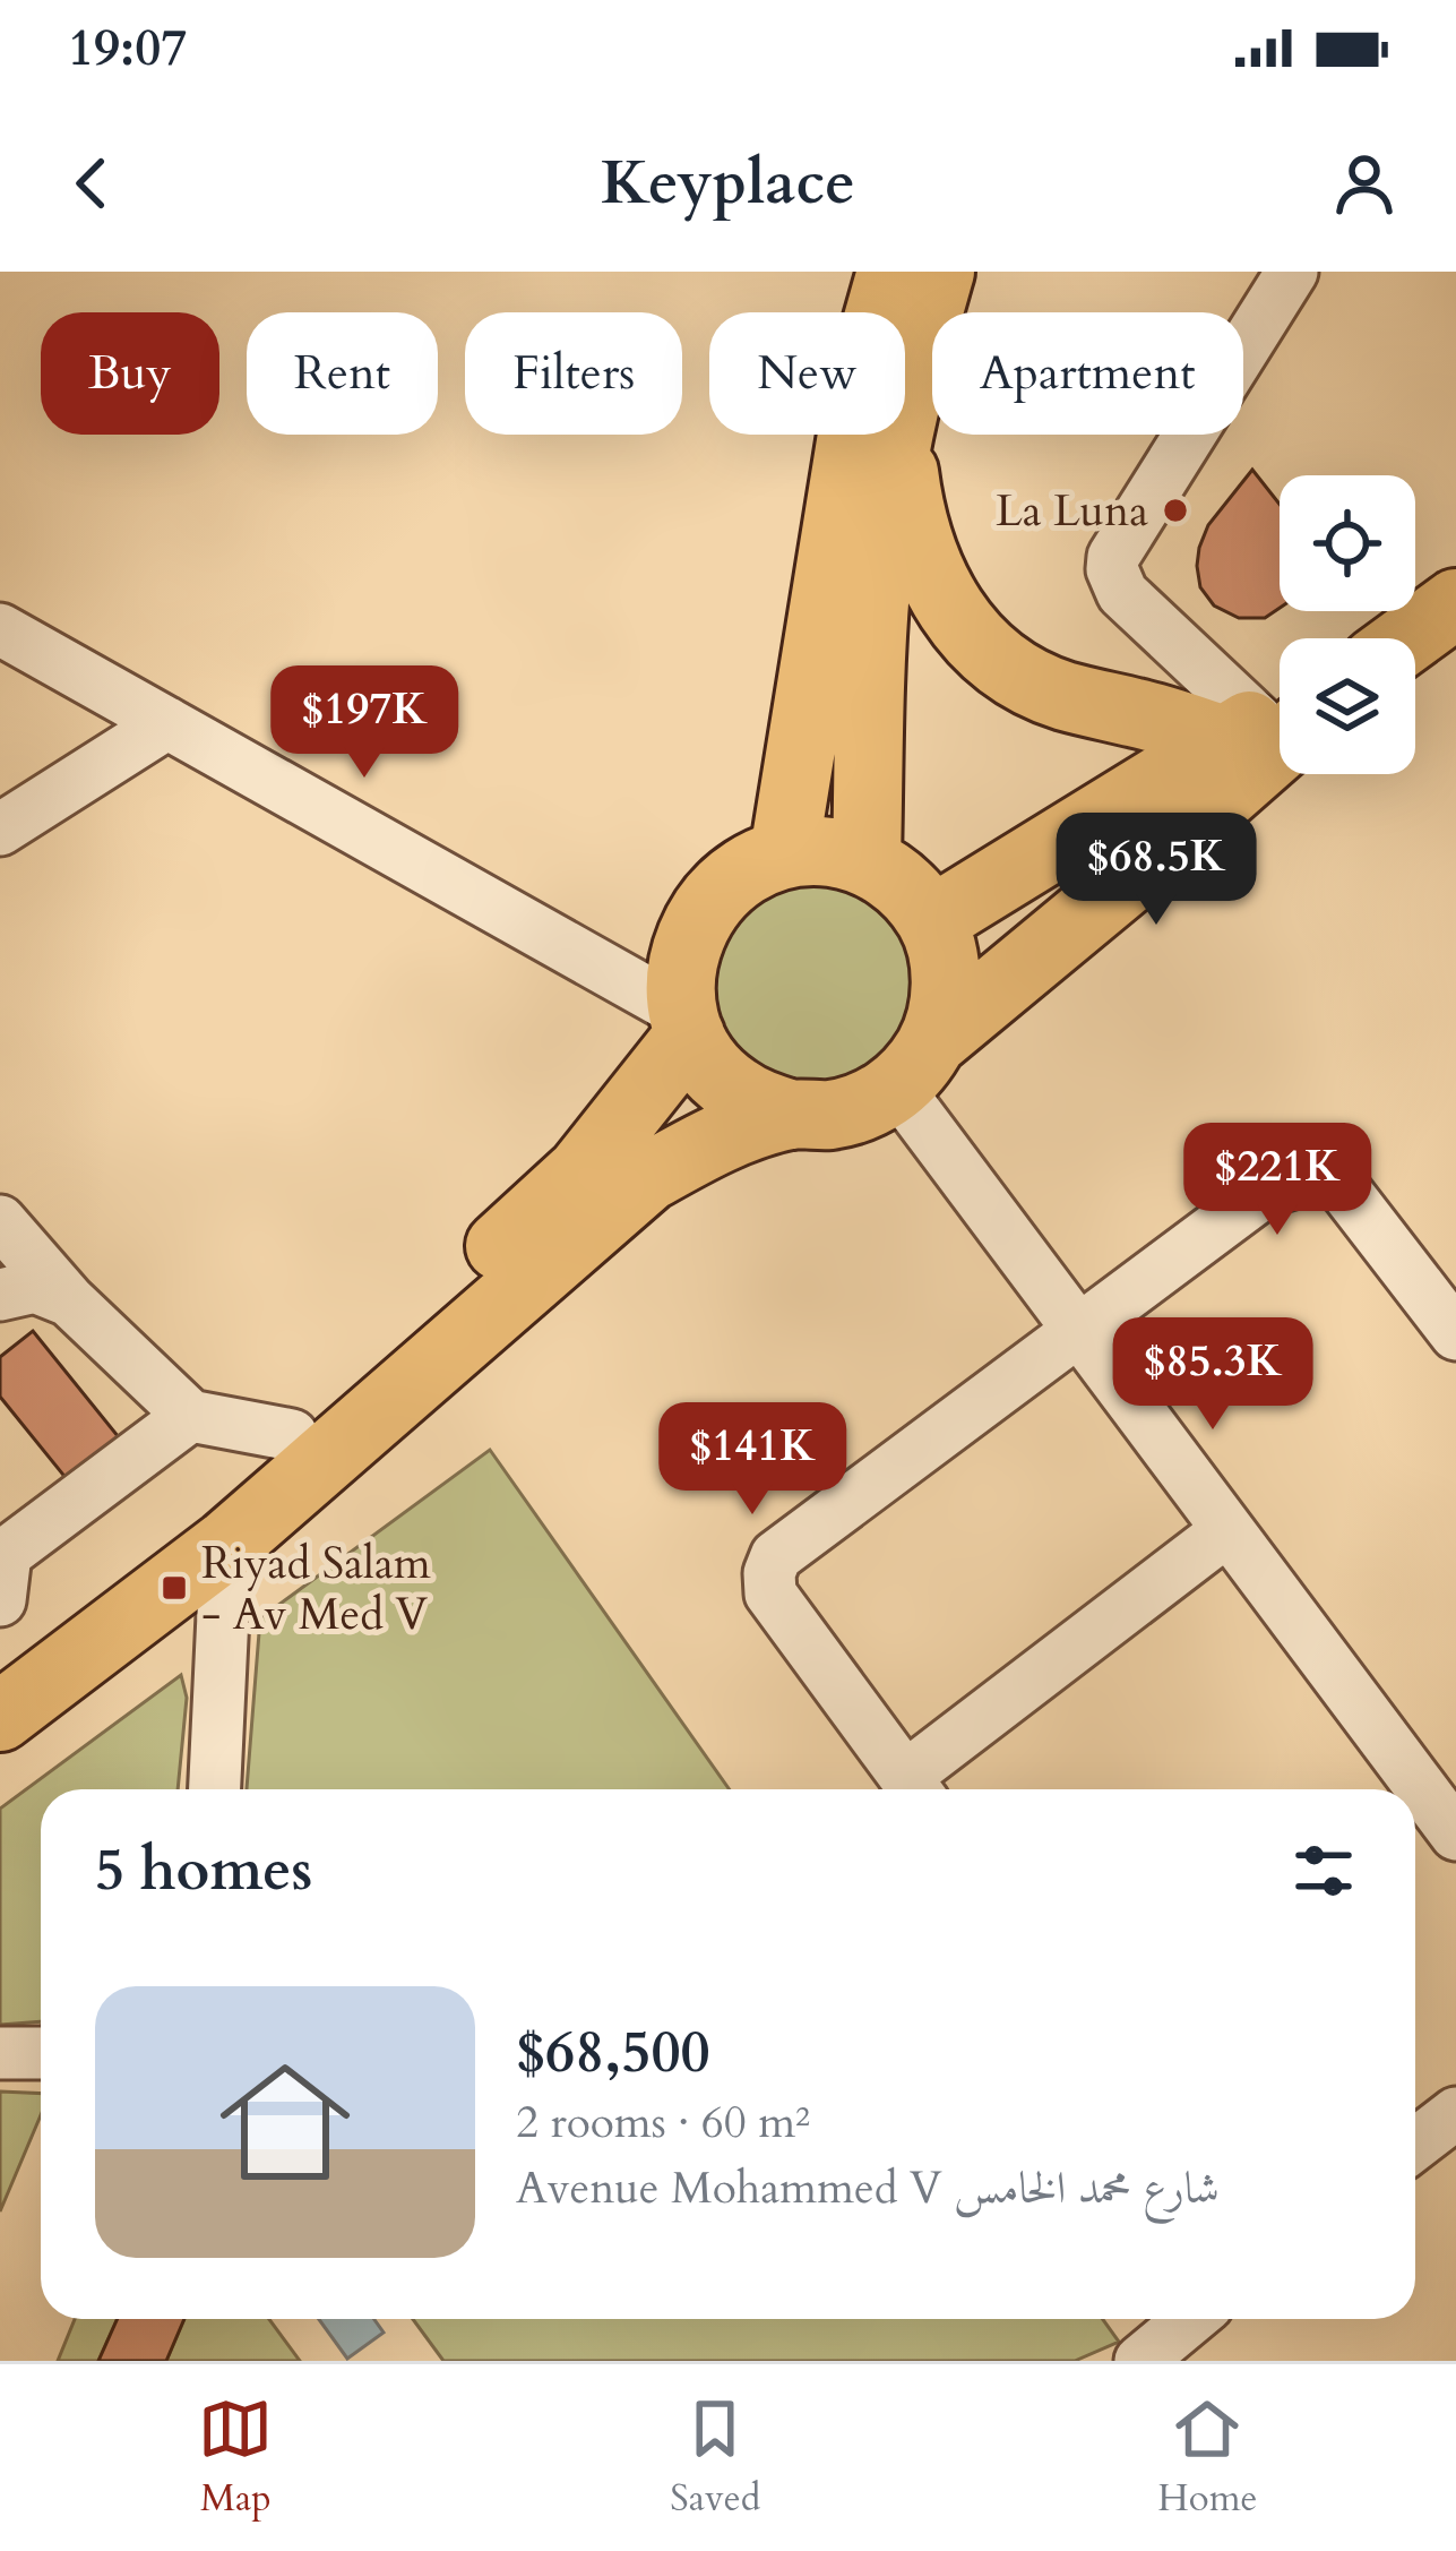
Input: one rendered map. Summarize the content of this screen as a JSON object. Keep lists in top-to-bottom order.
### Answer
{
  "places": {
    "other": ["La Luna"],
    "transit": ["Riyad Salam - Av Med V"]
  },
  "page": {
    "status": "19:07",
    "header": "Keyplace",
    "chip": [
      "Buy",
      "Rent",
      "Filters",
      "New",
      "Apartment"
    ],
    "price": [
      "$197K",
      "$68.5K",
      "$221K",
      "$85.3K",
      "$141K"
    ],
    "heading": "5 homes",
    "list": [
      {
        "name": "$68,500",
        "note": "2 rooms · 60 m² · Avenue Mohammed V شارع محمد الخامس"
      }
    ],
    "tabs": ["Map", "Saved", "Home"]
  }
}
